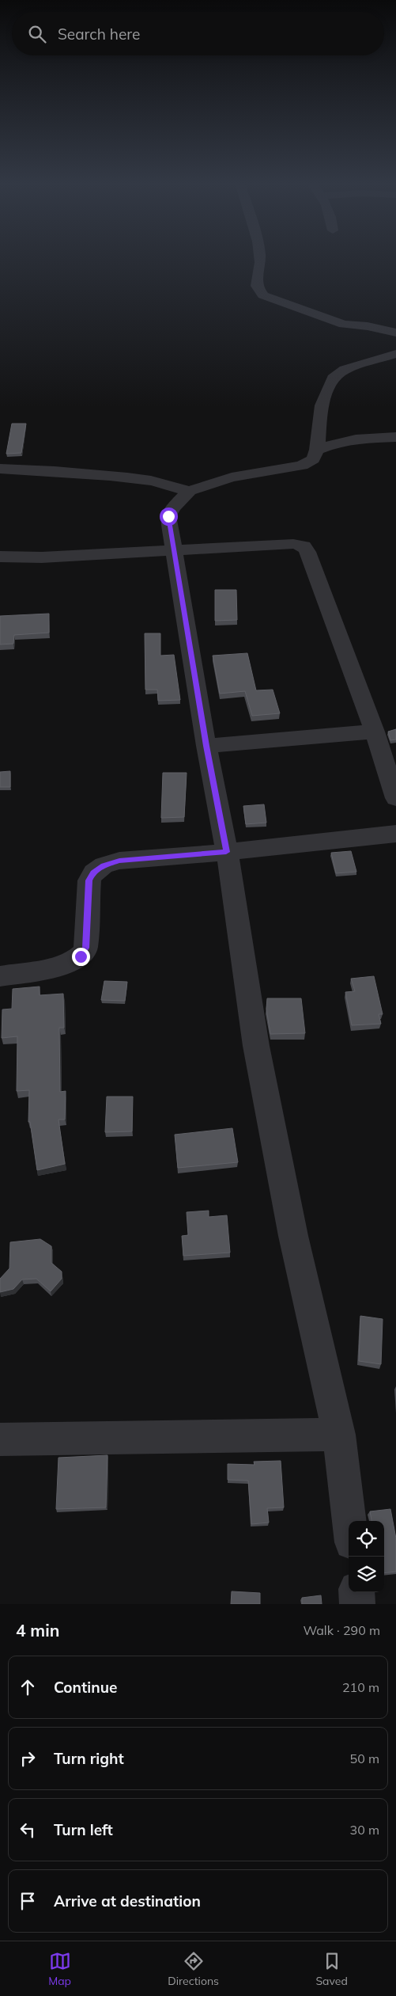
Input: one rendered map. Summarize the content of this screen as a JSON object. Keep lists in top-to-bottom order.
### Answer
{
  "page": {
    "search": "Search here",
    "heading": ["4 min", "Walk · 290 m"],
    "list": [
      ["Continue", "210 m"],
      ["Turn right", "50 m"],
      ["Turn left", "30 m"],
      "Arrive at destination"
    ],
    "nav": ["Map", "Directions", "Saved"]
  }
}
